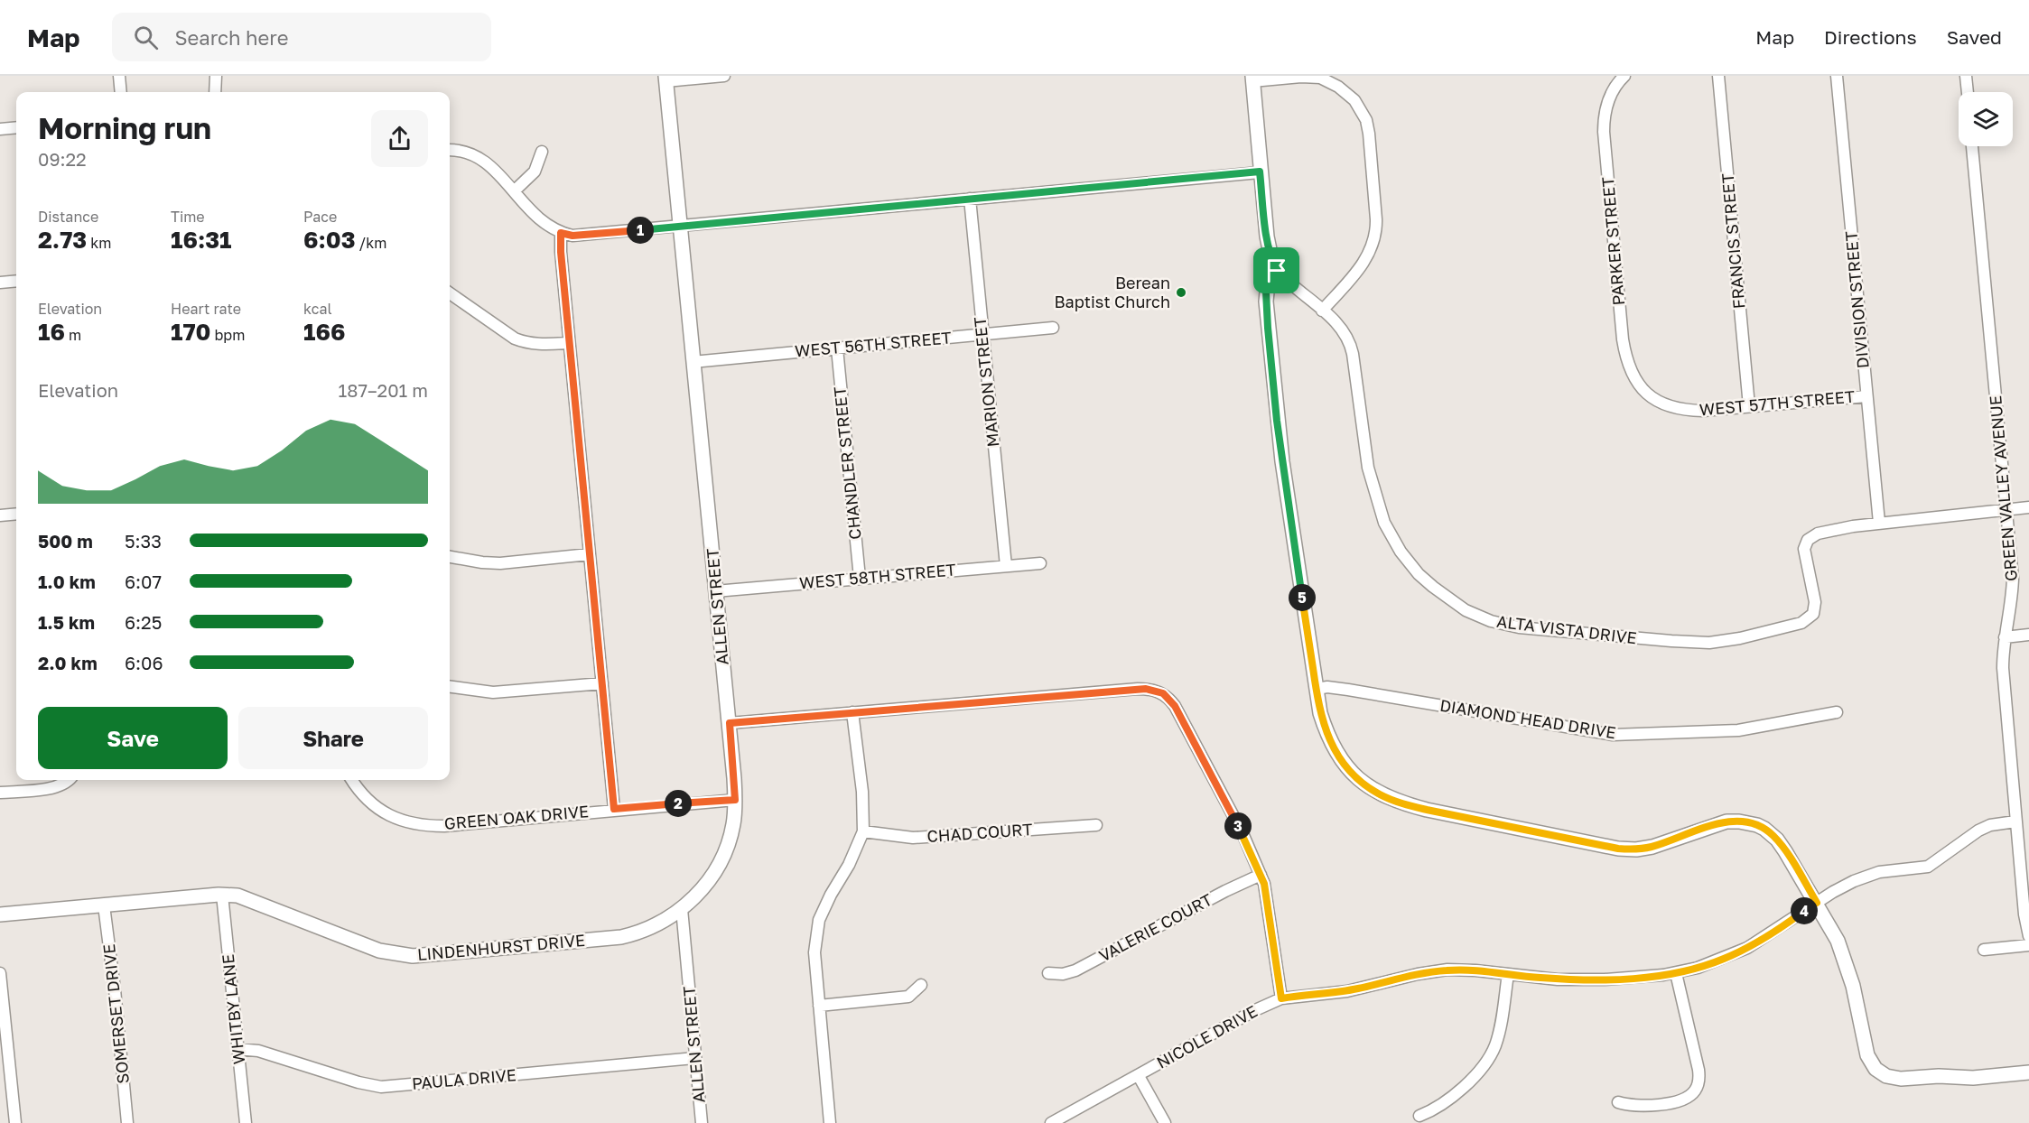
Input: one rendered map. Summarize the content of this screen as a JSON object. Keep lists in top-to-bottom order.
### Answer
{
  "streets": {
    "street": [
      "PARKER STREET",
      "FRANCIS STREET",
      "DIVISION STREET",
      "WEST 56TH STREET",
      "MARION STREET",
      "WEST 57TH STREET",
      "CHANDLER STREET",
      "GREEN VALLEY AVENUE",
      "WEST 58TH STREET",
      "ALLEN STREET",
      "ALTA VISTA DRIVE",
      "DIAMOND HEAD DRIVE",
      "GREEN OAK DRIVE",
      "CHAD COURT",
      "VALERIE COURT",
      "LINDENHURST DRIVE",
      "WHITBY LANE",
      "SOMERSET DRIVE",
      "NICOLE DRIVE",
      "PAULA DRIVE"
    ]
  },
  "crossings": [
    ["PARKER STREET", "WEST 57TH STREET"],
    ["FRANCIS STREET", "WEST 57TH STREET"],
    ["DIVISION STREET", "WEST 57TH STREET"],
    ["DIVISION STREET", "ALTA VISTA DRIVE"],
    ["WEST 56TH STREET", "MARION STREET"],
    ["WEST 56TH STREET", "CHANDLER STREET"],
    ["WEST 56TH STREET", "ALLEN STREET"],
    ["MARION STREET", "WEST 58TH STREET"],
    ["CHANDLER STREET", "WEST 58TH STREET"],
    ["GREEN VALLEY AVENUE", "NICOLE DRIVE"],
    ["WEST 58TH STREET", "ALLEN STREET"],
    ["ALLEN STREET", "GREEN OAK DRIVE"],
    ["ALLEN STREET", "LINDENHURST DRIVE"],
    ["ALLEN STREET", "PAULA DRIVE"],
    ["LINDENHURST DRIVE", "WHITBY LANE"],
    ["LINDENHURST DRIVE", "SOMERSET DRIVE"],
    ["WHITBY LANE", "PAULA DRIVE"]
  ],
  "places": ["Berean Baptist Church"],
  "page": {
    "header": "Map",
    "search": "Search here",
    "nav": ["Map", "Directions", "Saved"],
    "heading": ["Morning run", "09:22"],
    "stats": [
      ["Distance", "2.73 km"],
      ["Time", "16:31"],
      ["Pace", "6:03 /km"],
      ["Elevation", "16 m"],
      ["Heart rate", "170 bpm"],
      ["kcal", "166"]
    ],
    "pins": [
      "1",
      "5",
      "2",
      "3",
      "4"
    ],
    "chart": ["Elevation", "187–201 m"],
    "list": [
      {
        "name": "500 m",
        "note": "5:33"
      },
      {
        "name": "1.0 km",
        "note": "6:07"
      },
      {
        "name": "1.5 km",
        "note": "6:25"
      },
      {
        "name": "2.0 km",
        "note": "6:06"
      }
    ],
    "buttons": ["Save", "Share"]
  }
}
